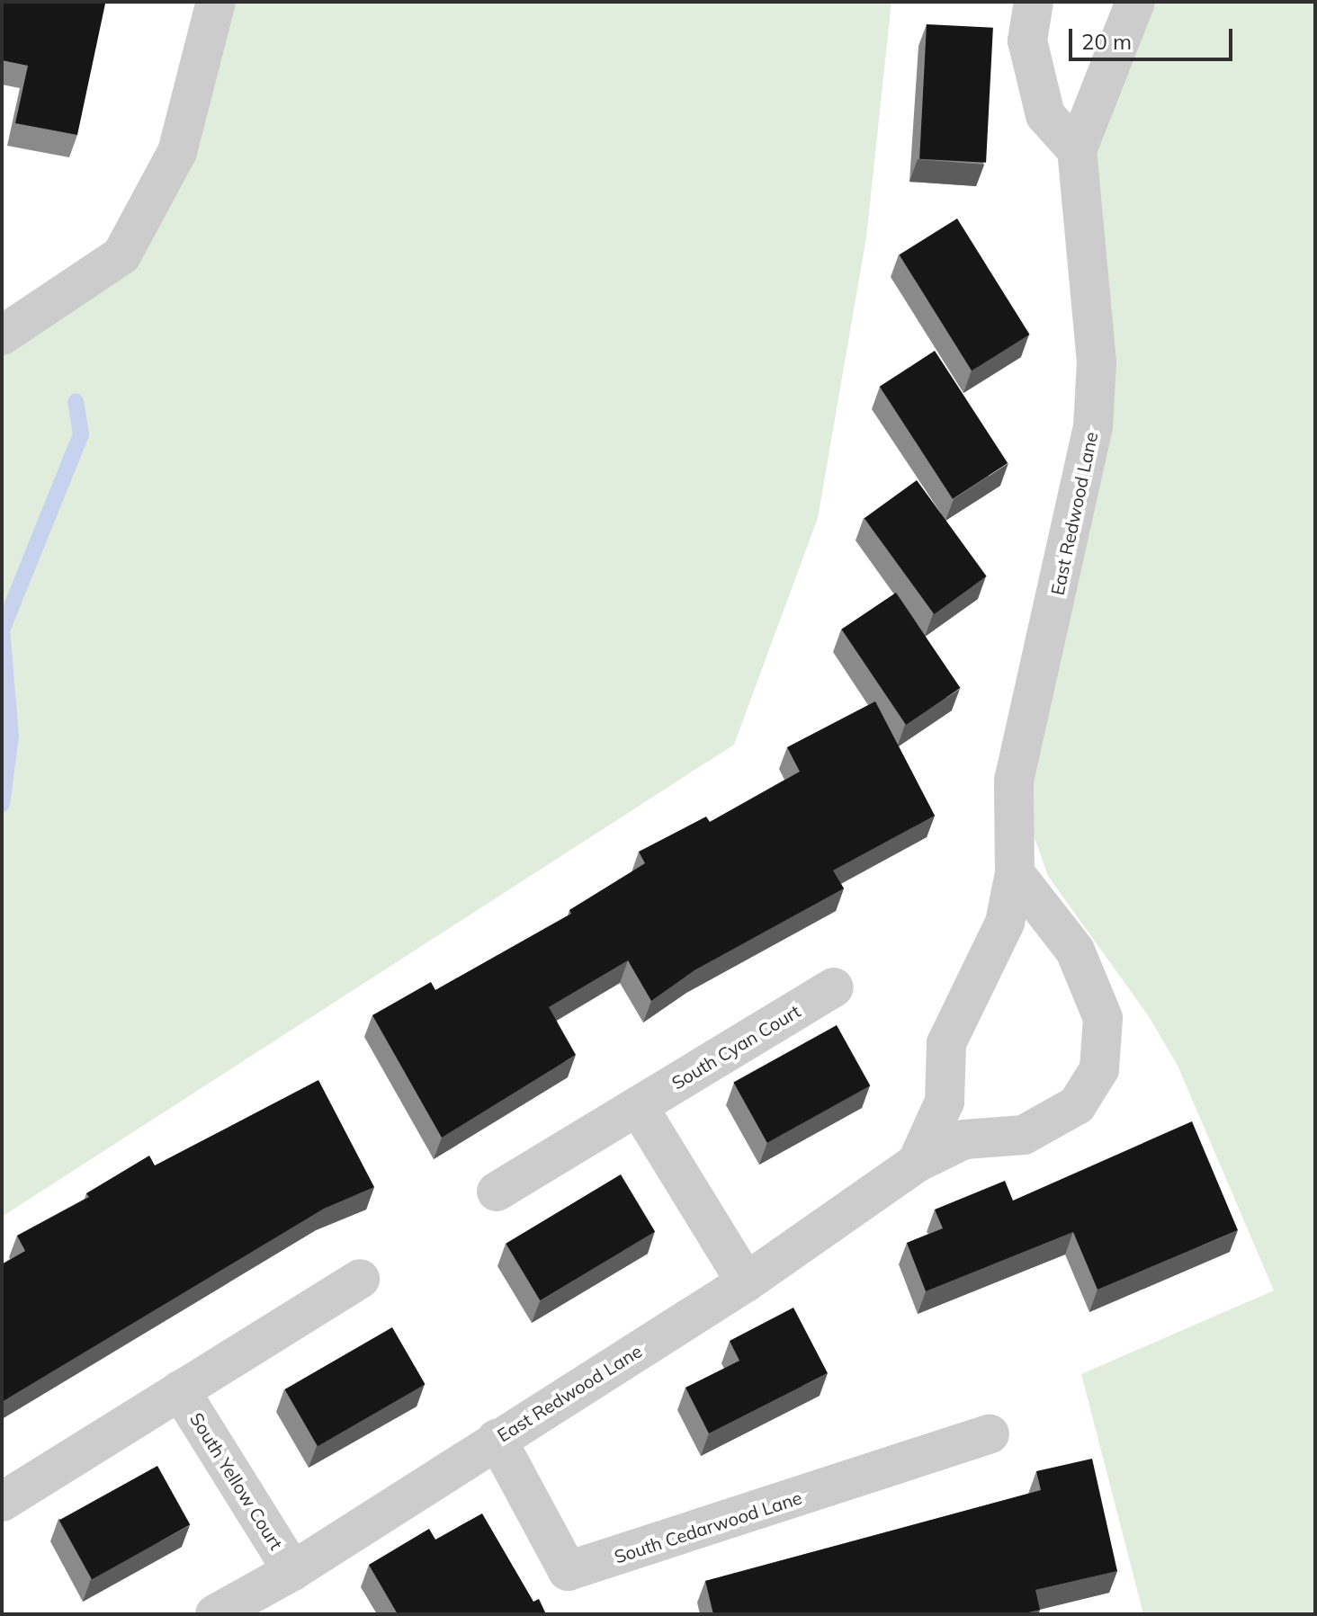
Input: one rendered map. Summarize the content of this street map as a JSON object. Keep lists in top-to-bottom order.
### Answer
{
  "streets": {
    "street": [
      "East Redwood Lane",
      "South Cyan Court",
      "South Yellow Court",
      "South Cedarwood Lane"
    ]
  },
  "crossings": [
    ["East Redwood Lane", "South Yellow Court"],
    ["East Redwood Lane", "South Cedarwood Lane"]
  ],
  "scale_bar": "20 m"
}
